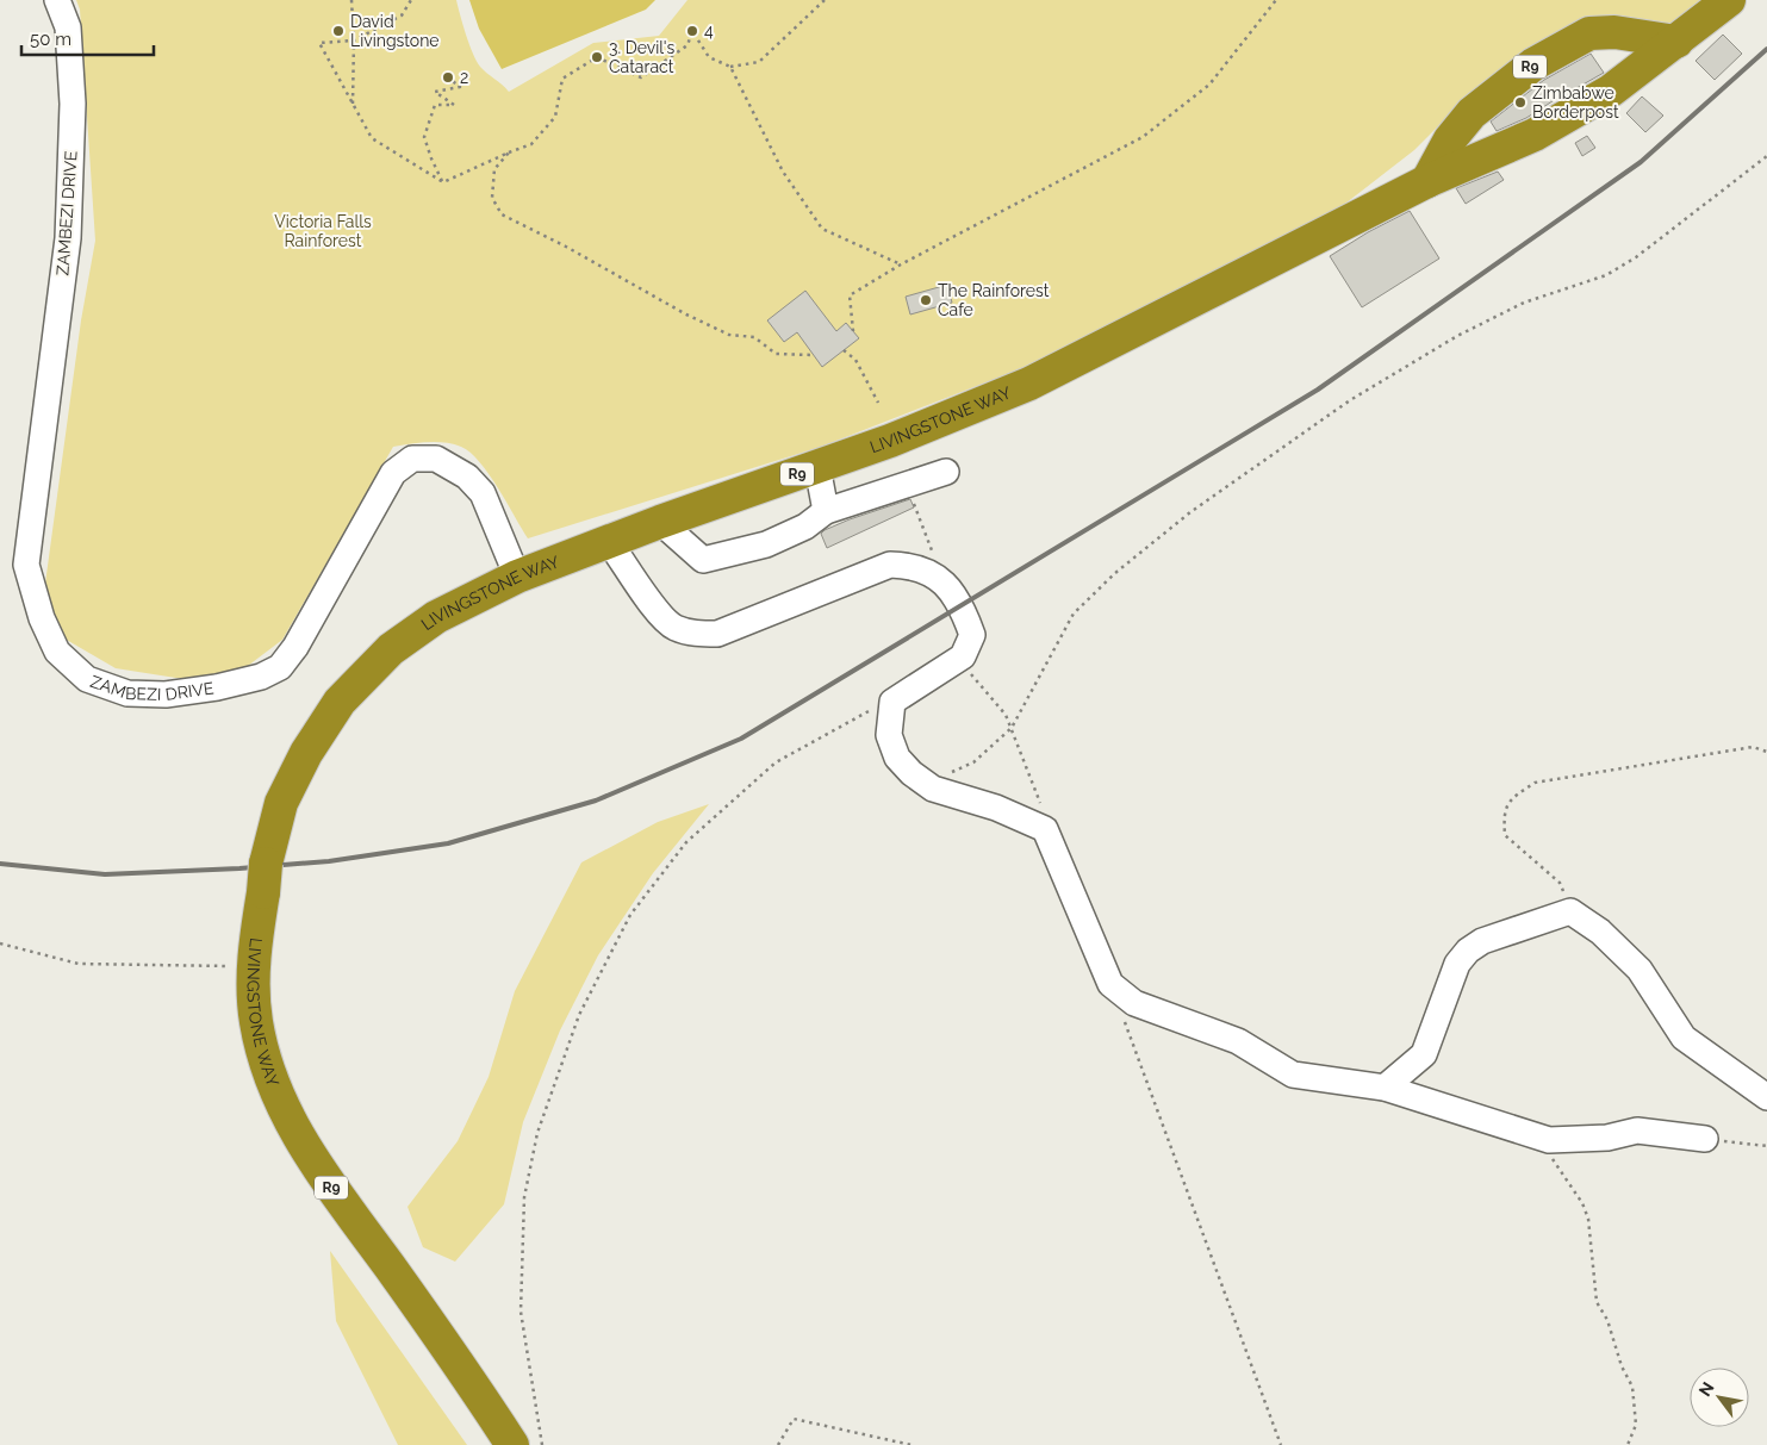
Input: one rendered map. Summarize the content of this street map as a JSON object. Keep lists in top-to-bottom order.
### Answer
{
  "streets": {
    "highway": ["R9", "LIVINGSTONE WAY"],
    "street": ["ZAMBEZI DRIVE"]
  },
  "crossings": [
    ["R9", "LIVINGSTONE WAY"],
    ["ZAMBEZI DRIVE", "LIVINGSTONE WAY"]
  ],
  "parks": ["Victoria Falls Rainforest"],
  "places": [
    "David Livingstone",
    "4",
    "3. Devil's Cataract",
    "2",
    "Zimbabwe Borderpost",
    "The Rainforest Cafe"
  ],
  "scale_bar": "50 m",
  "north": "top left"
}
